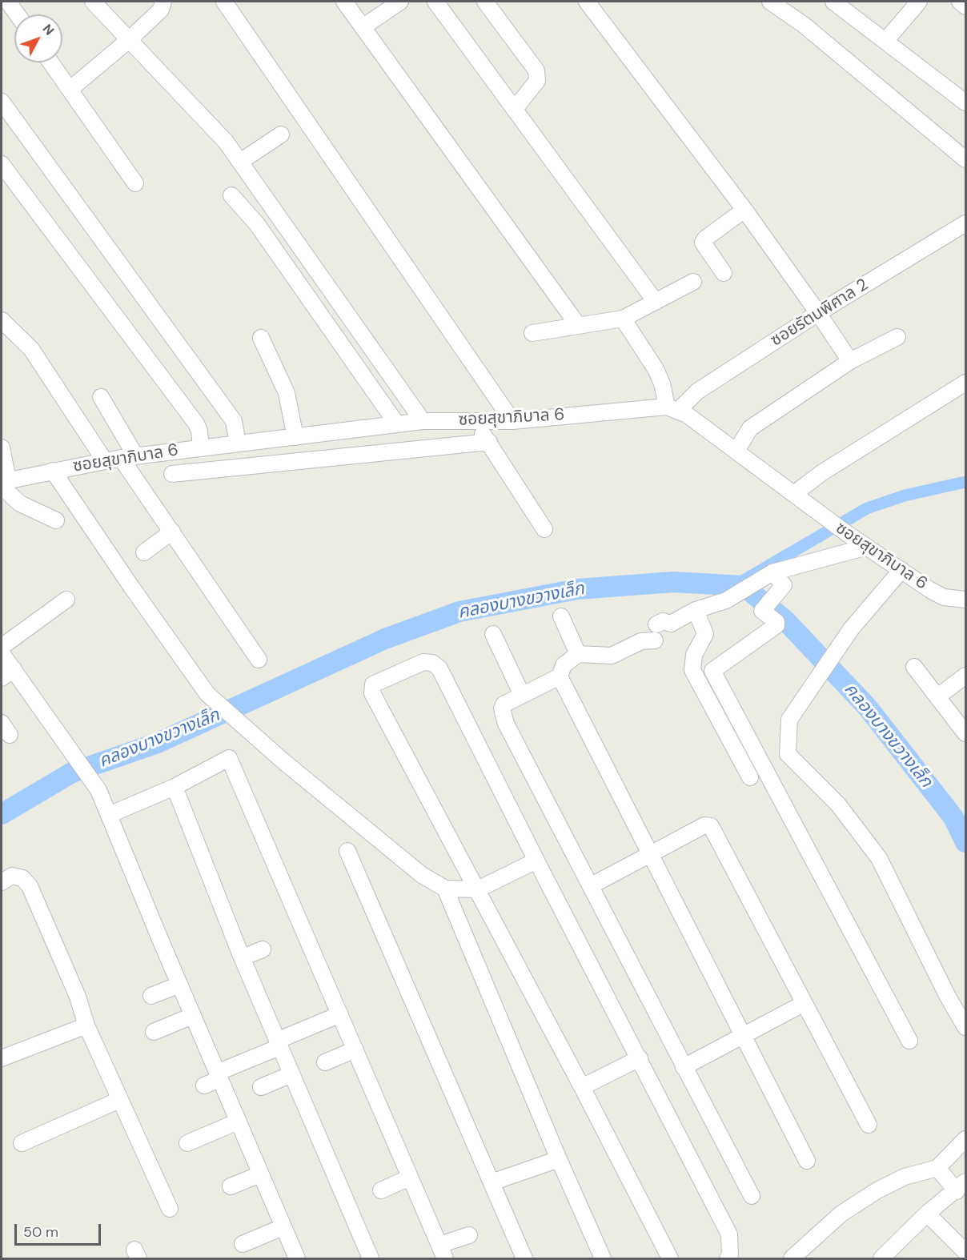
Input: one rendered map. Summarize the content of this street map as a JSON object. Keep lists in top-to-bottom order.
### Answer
{
  "streets": {
    "street": ["ซอยรัตนพิศาล 2", "ซอยสุขาภิบาล 6"]
  },
  "crossings": [
    ["ซอยรัตนพิศาล 2", "ซอยสุขาภิบาล 6"]
  ],
  "water": ["คลองบางขวางเล็ก"],
  "scale_bar": "50 m",
  "north": "top right"
}
